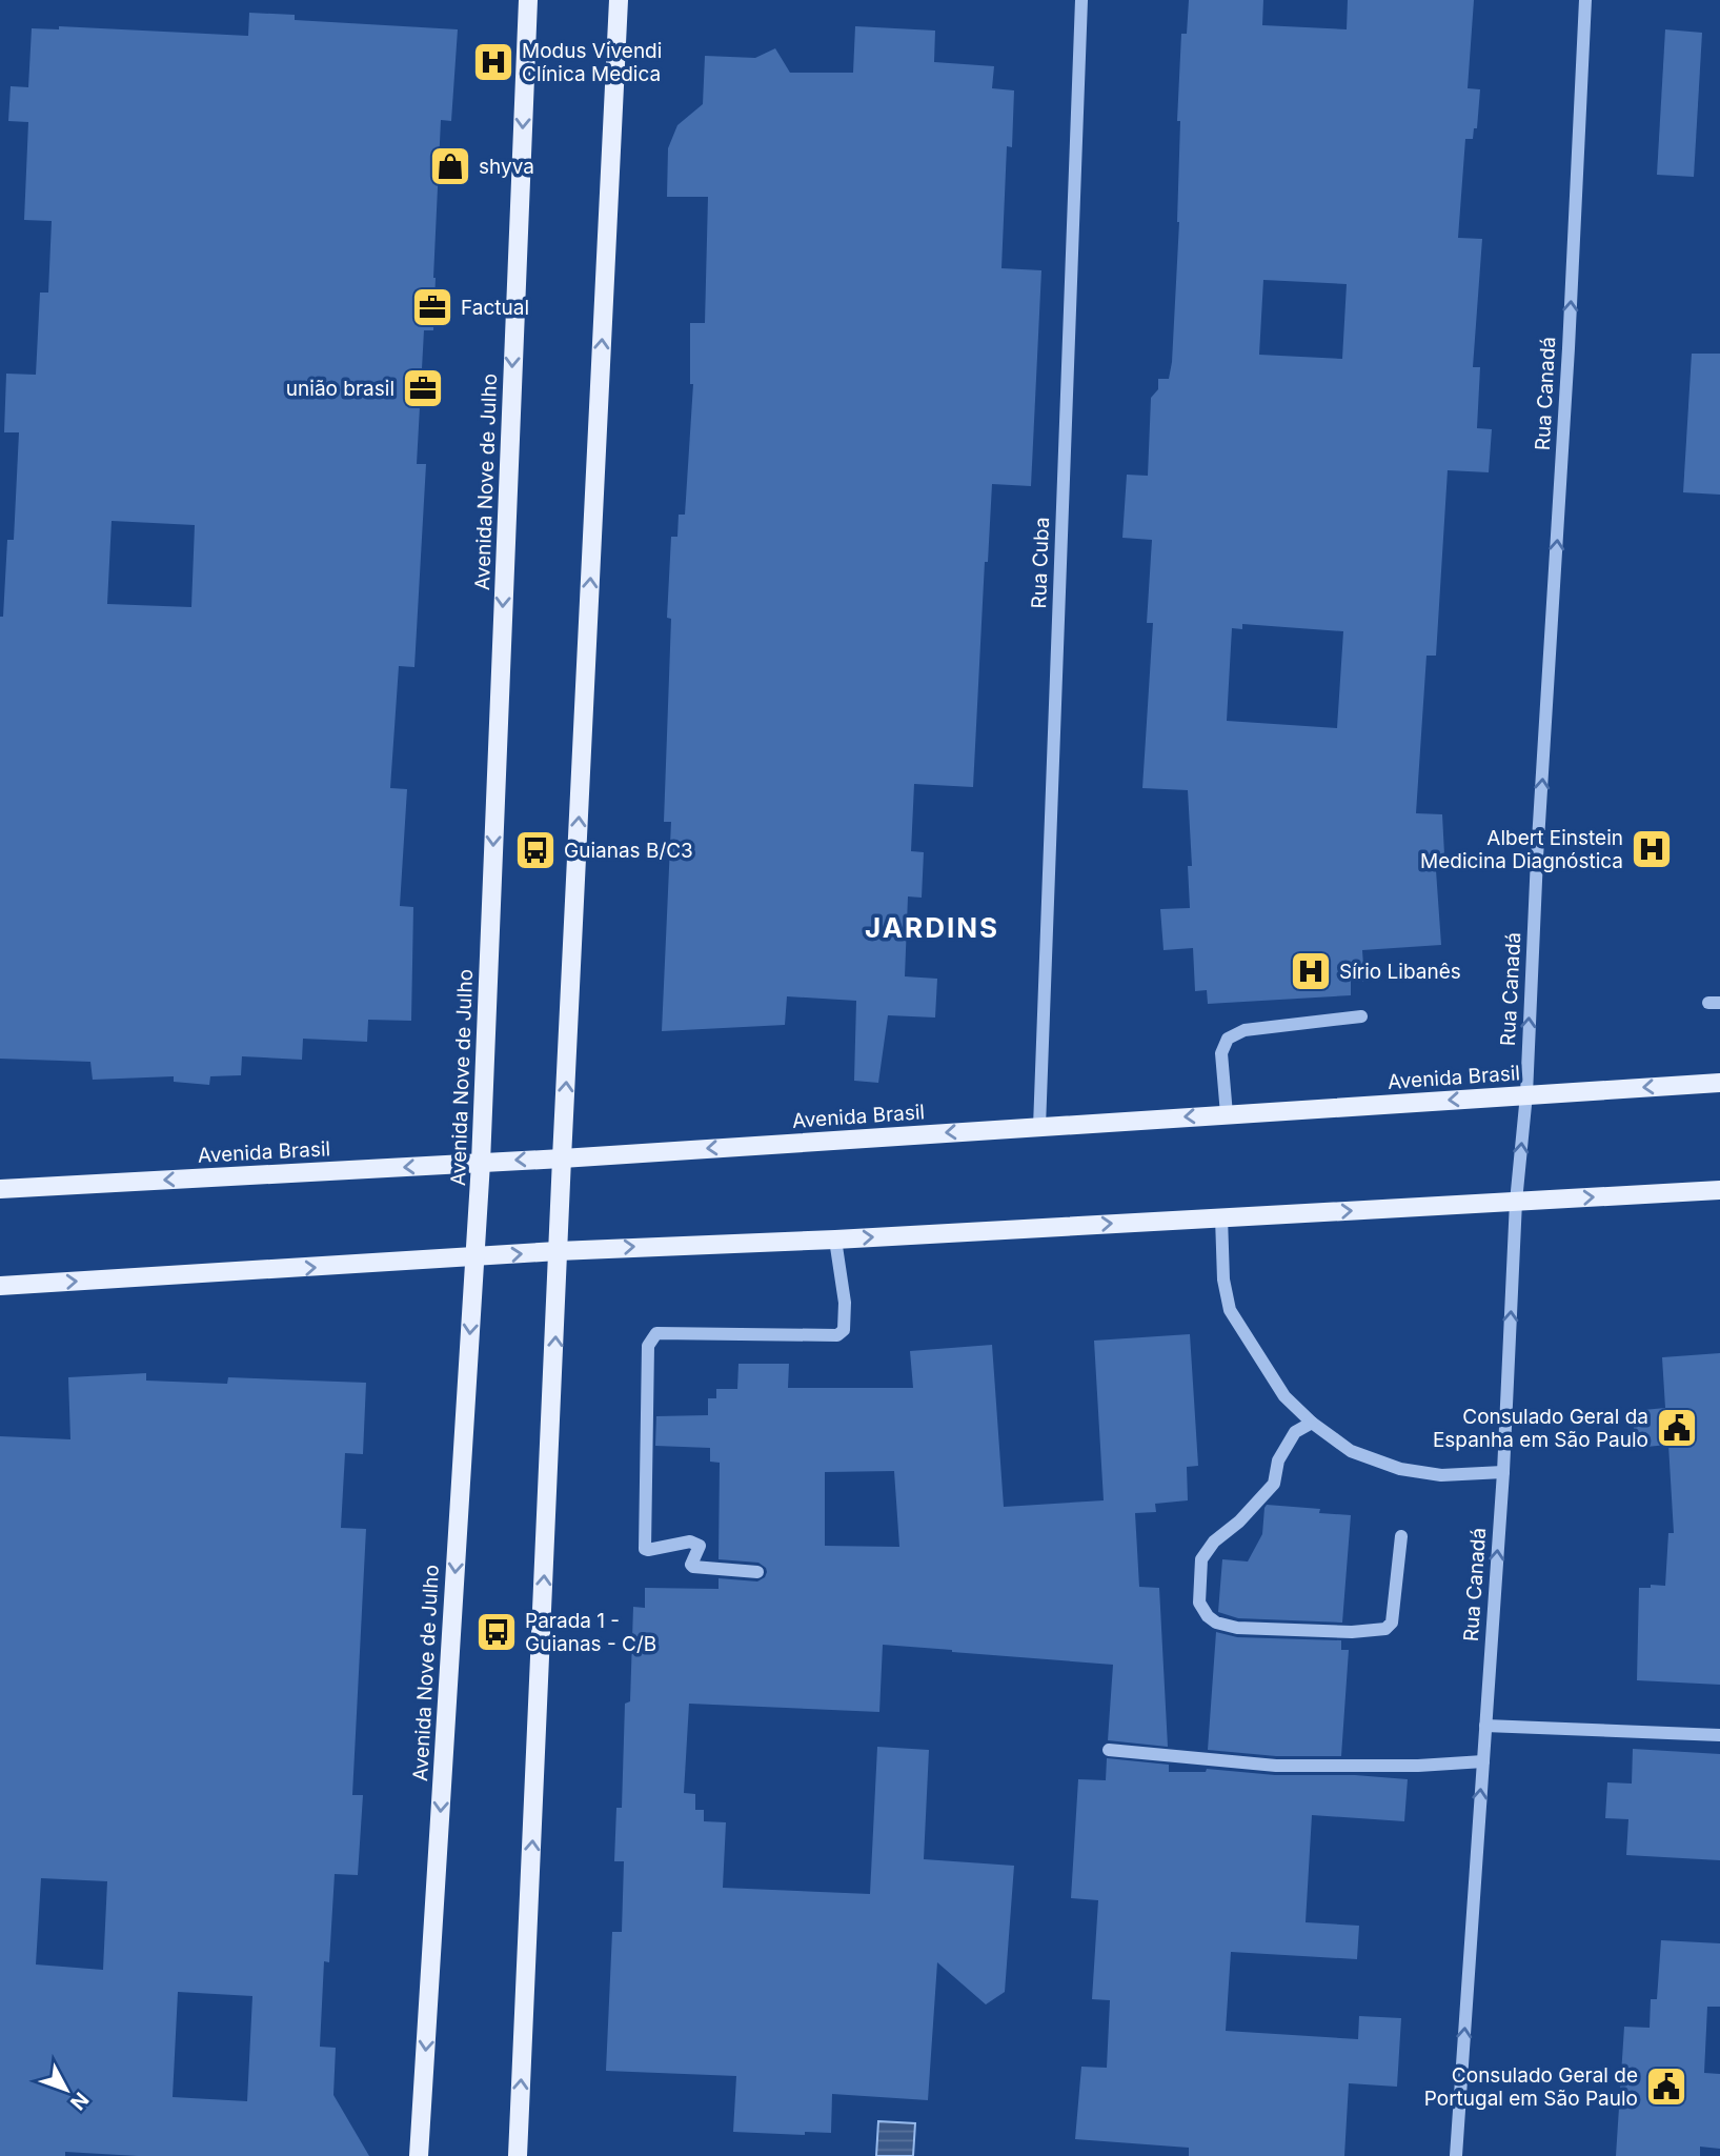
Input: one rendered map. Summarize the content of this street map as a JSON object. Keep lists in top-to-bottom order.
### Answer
{
  "streets": {
    "main road": ["Avenida Nove de Julho", "Avenida Brasil"],
    "street": ["Rua Canadá", "Rua Cuba"]
  },
  "crossings": [
    ["Rua Canadá", "Avenida Brasil"],
    ["Avenida Nove de Julho", "Avenida Brasil"],
    ["Rua Cuba", "Avenida Brasil"]
  ],
  "one_way": ["Rua Canadá"],
  "districts": ["JARDINS"],
  "places": {
    "hospital": ["Modus Vivendi Clínica Medica", "Albert Einstein Medicina Diagnóstica", "Sírio Libanês"],
    "shop": ["shyva"],
    "office": ["Factual", "união brasil"],
    "bus stop": ["Guianas B/C3", "Parada 1 - Guianas - C/B"],
    "public building": ["Consulado Geral da Espanha em São Paulo", "Consulado Geral de Portugal em São Paulo"]
  },
  "north": "bottom right"
}
